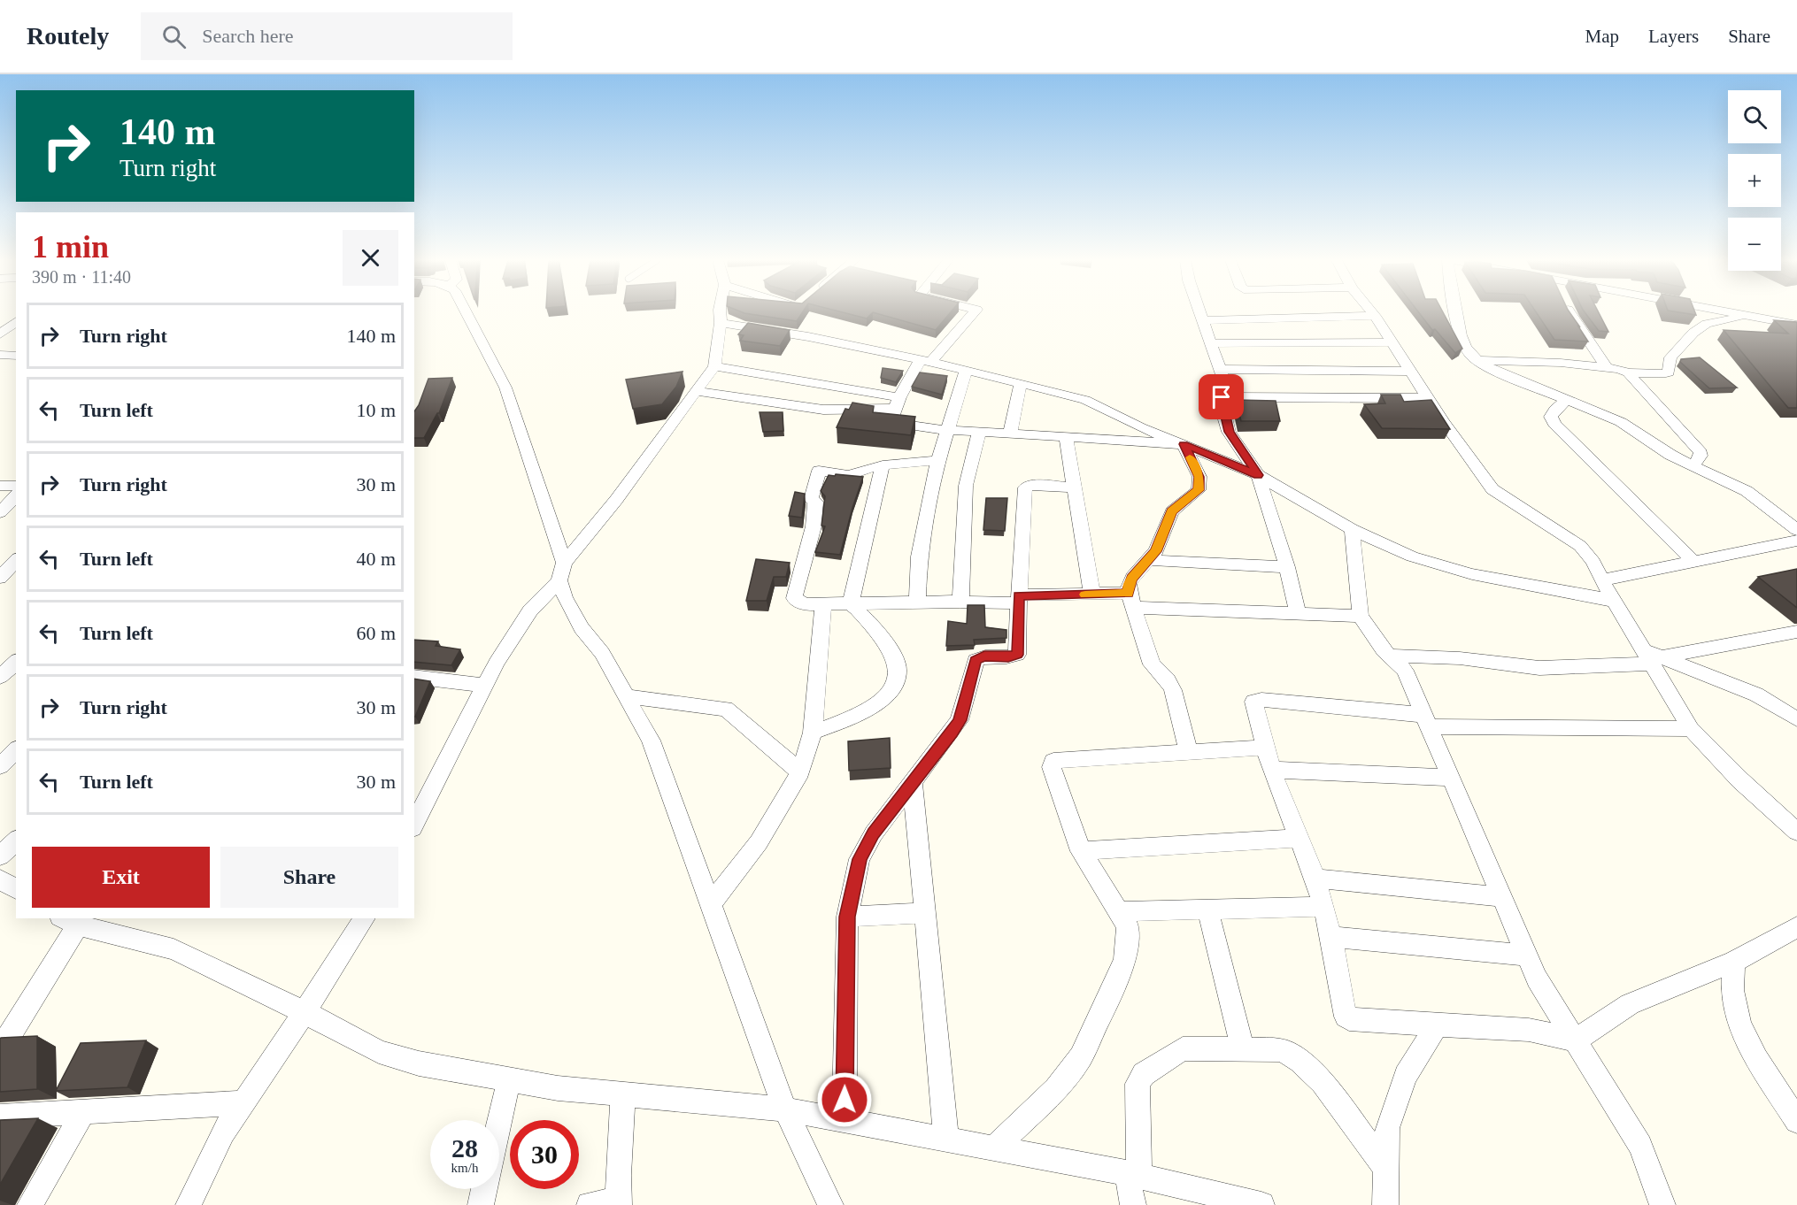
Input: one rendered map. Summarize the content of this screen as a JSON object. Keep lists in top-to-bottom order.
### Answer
{
  "page": {
    "header": "Routely",
    "search": "Search here",
    "nav": ["Map", "Layers", "Share"],
    "map_buttons": ["+", "−"],
    "turn": ["140 m", "Turn right"],
    "heading": ["1 min", "390 m · 11:40"],
    "list": [
      {
        "name": "Turn right",
        "value": "140 m"
      },
      {
        "name": "Turn left",
        "value": "10 m"
      },
      {
        "name": "Turn right",
        "value": "30 m"
      },
      {
        "name": "Turn left",
        "value": "40 m"
      },
      {
        "name": "Turn left",
        "value": "60 m"
      },
      {
        "name": "Turn right",
        "value": "30 m"
      },
      {
        "name": "Turn left",
        "value": "30 m"
      }
    ],
    "buttons": ["Exit", "Share"],
    "speed": "28 km/h",
    "limit": "30"
  }
}
